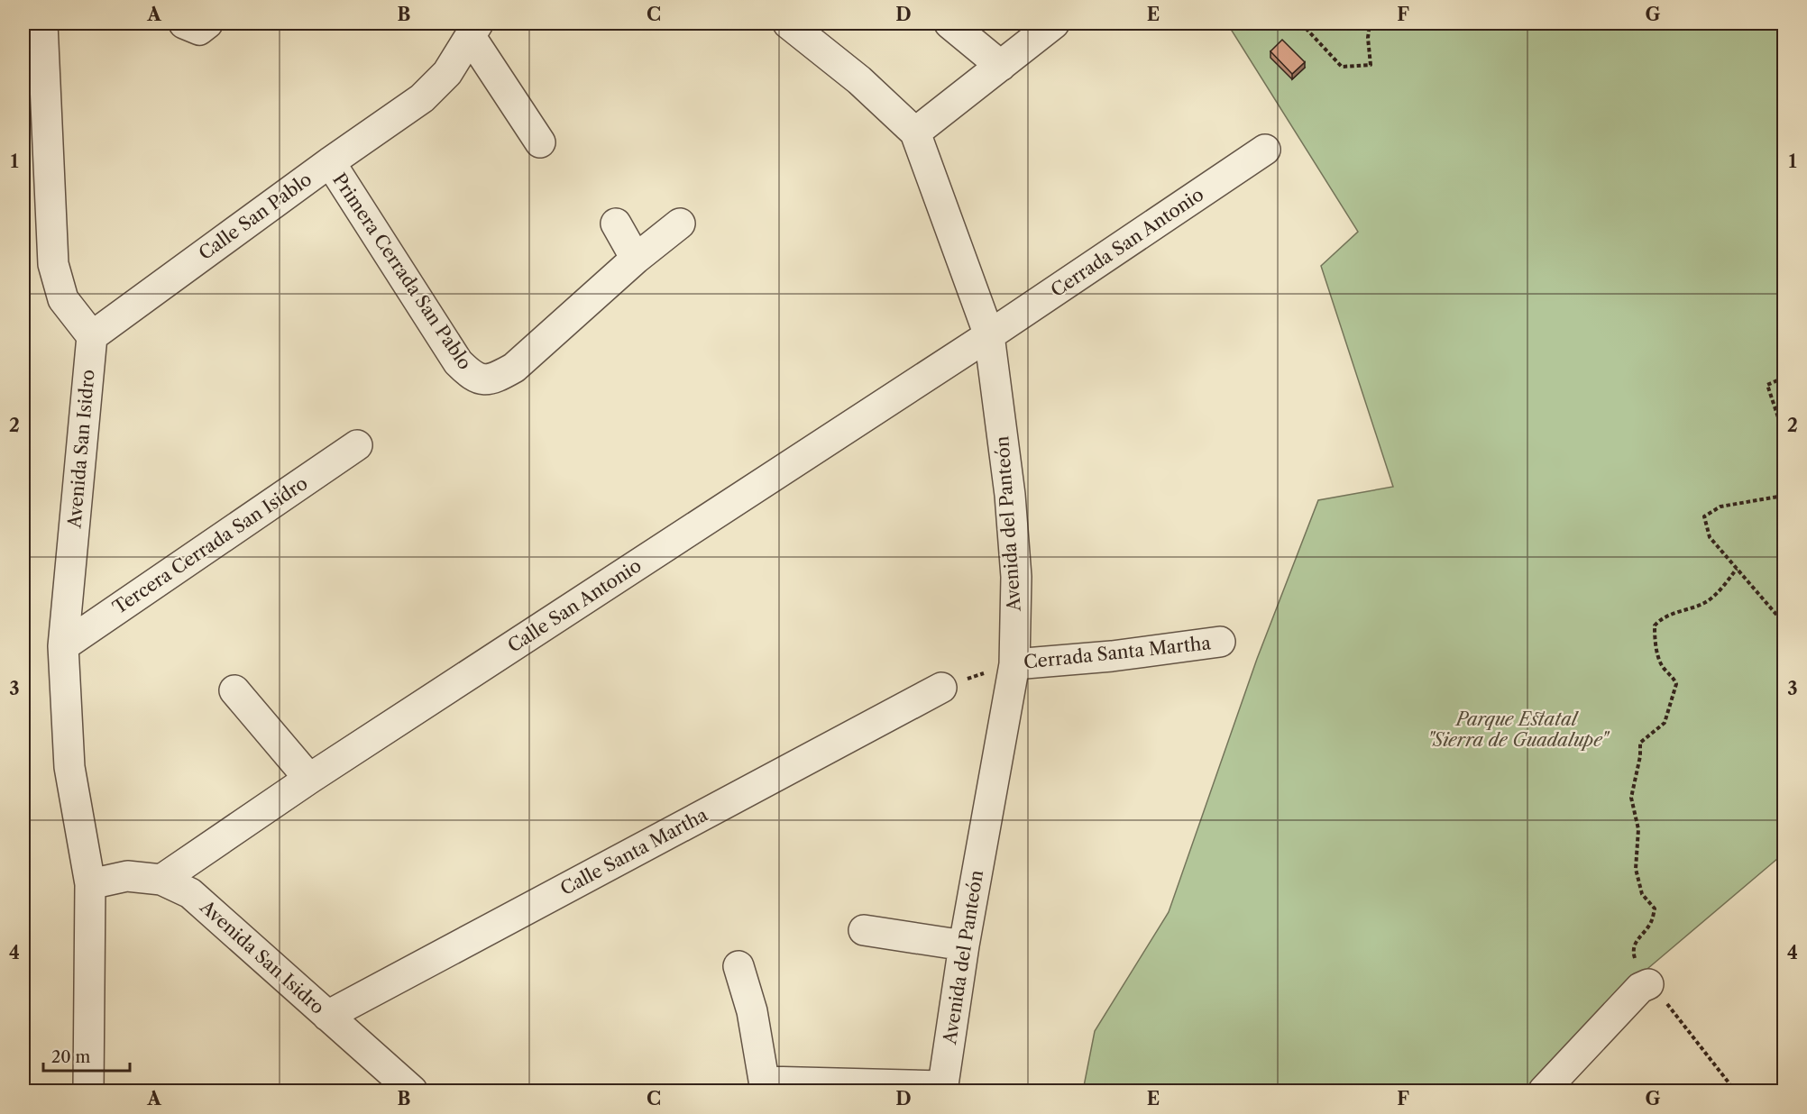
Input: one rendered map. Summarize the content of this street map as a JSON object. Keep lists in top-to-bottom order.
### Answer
{
  "streets": {
    "street": [
      "Calle San Pablo",
      "Cerrada San Antonio",
      "Primera Cerrada San Pablo",
      "Avenida San Isidro",
      "Avenida del Panteón",
      "Tercera Cerrada San Isidro",
      "Calle San Antonio",
      "Cerrada Santa Martha",
      "Calle Santa Martha"
    ]
  },
  "crossings": [
    ["Calle San Pablo", "Primera Cerrada San Pablo"],
    ["Calle San Pablo", "Avenida San Isidro"],
    ["Cerrada San Antonio", "Avenida del Panteón"],
    ["Cerrada San Antonio", "Calle San Antonio"],
    ["Avenida San Isidro", "Tercera Cerrada San Isidro"],
    ["Avenida San Isidro", "Calle San Antonio"],
    ["Avenida San Isidro", "Calle Santa Martha"],
    ["Avenida del Panteón", "Calle San Antonio"],
    ["Avenida del Panteón", "Cerrada Santa Martha"]
  ],
  "parks": ["Parque Estatal \"Sierra de Guadalupe\""],
  "scale_bar": "20 m",
  "grid": {
    "columns": [
      "A",
      "B",
      "C",
      "D",
      "E",
      "F",
      "G"
    ],
    "rows": [
      "1",
      "2",
      "3",
      "4"
    ]
  }
}
